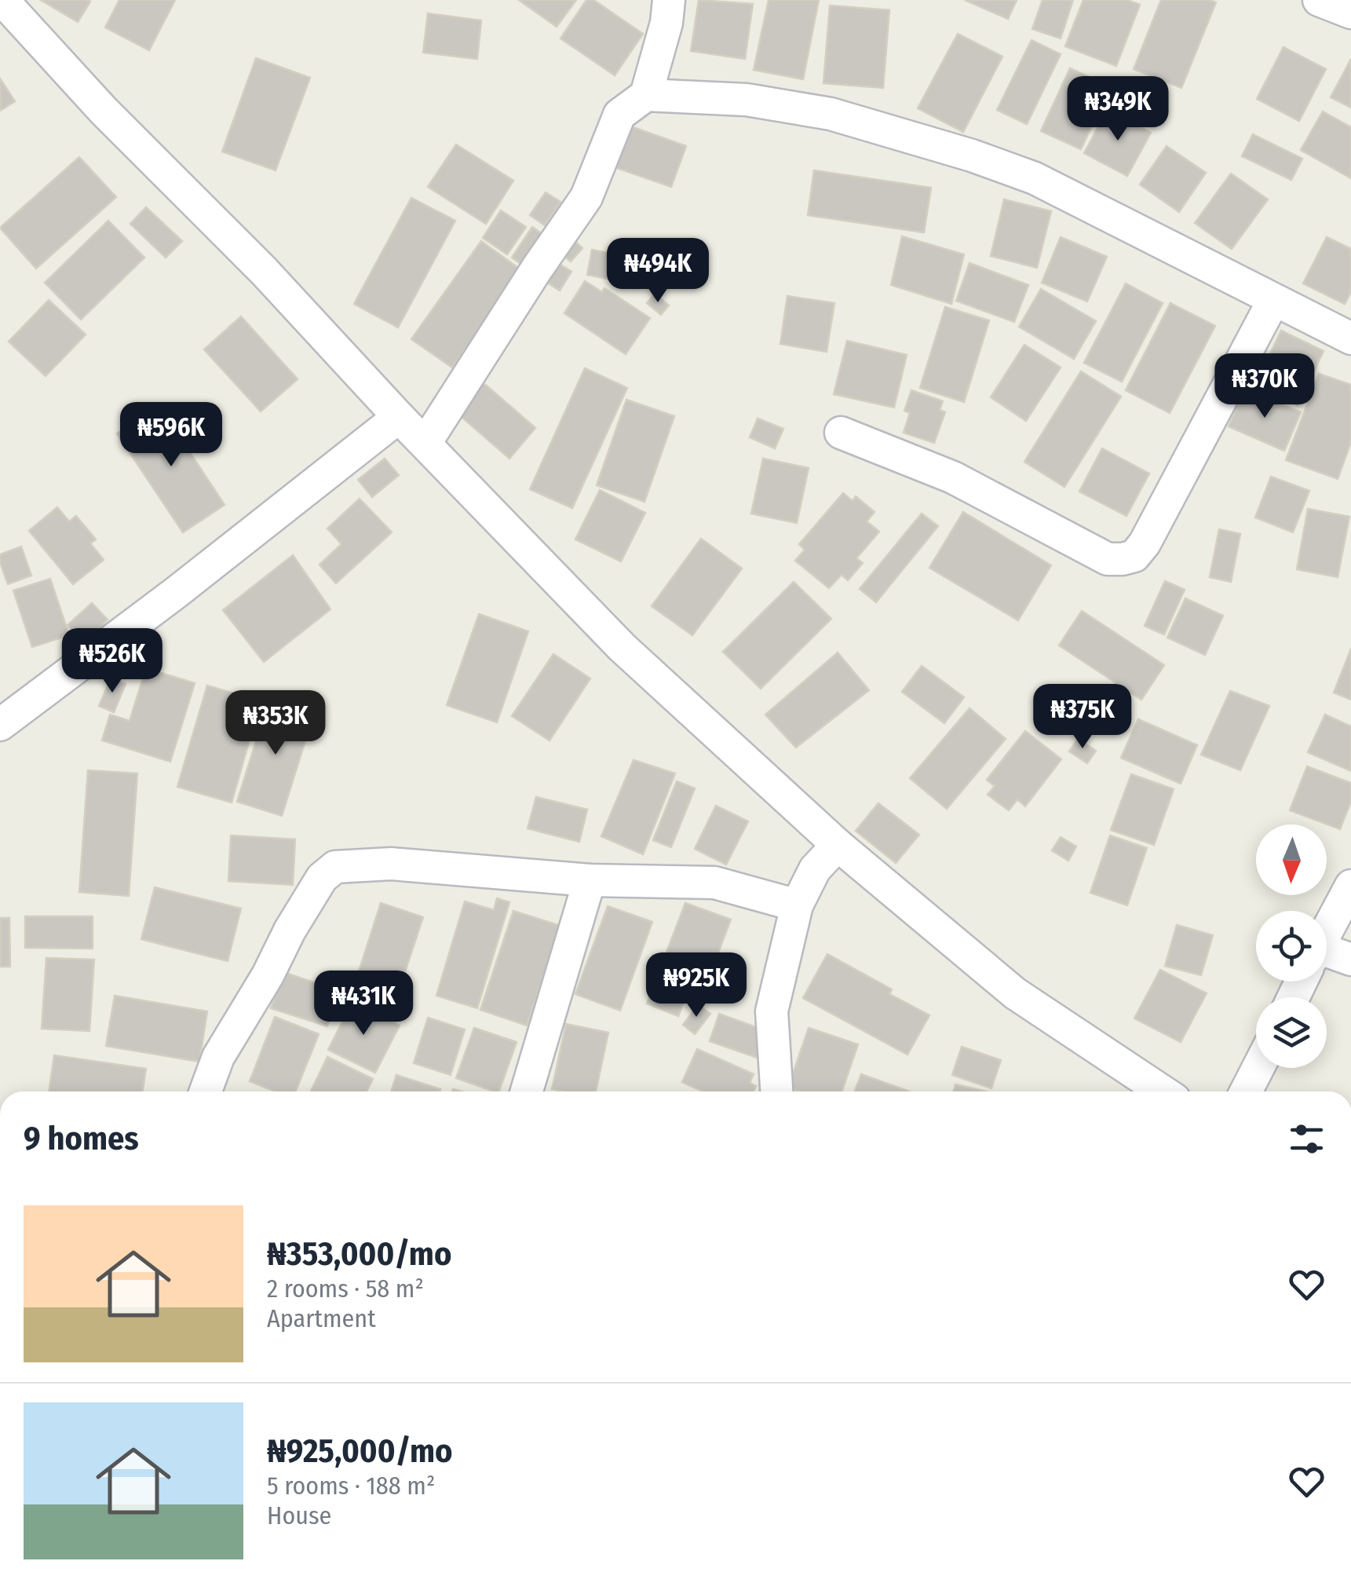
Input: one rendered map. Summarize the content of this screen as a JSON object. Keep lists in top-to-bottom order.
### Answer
{
  "north": "bottom",
  "page": {
    "price": [
      "₦349K",
      "₦494K",
      "₦370K",
      "₦596K",
      "₦526K",
      "₦375K",
      "₦353K",
      "₦925K",
      "₦431K"
    ],
    "heading": "9 homes",
    "list": [
      {
        "name": "₦353,000/mo",
        "note": "2 rooms · 58 m² · Apartment"
      },
      {
        "name": "₦925,000/mo",
        "note": "5 rooms · 188 m² · House"
      }
    ]
  }
}
